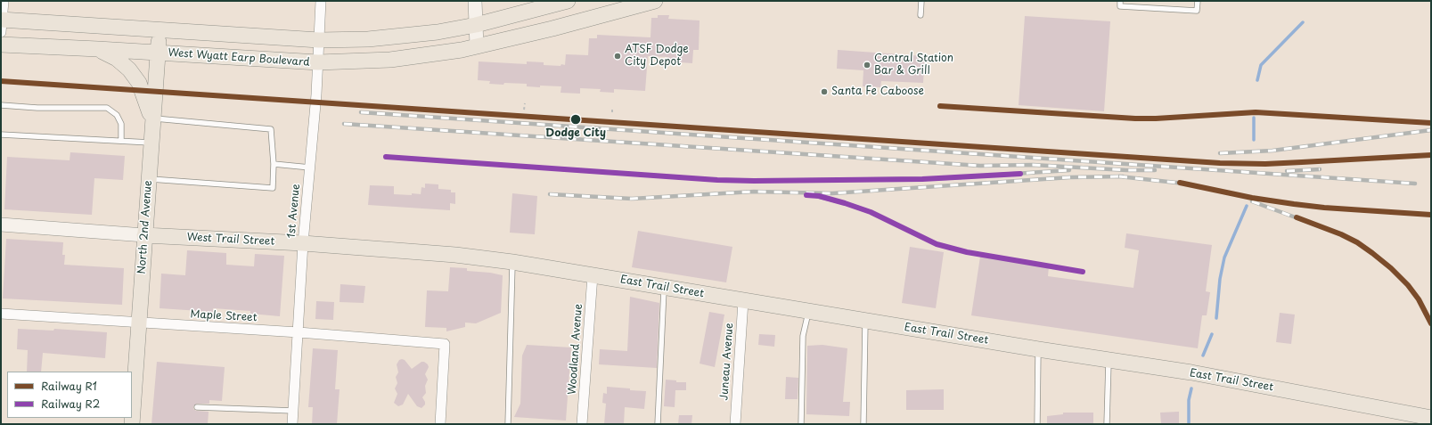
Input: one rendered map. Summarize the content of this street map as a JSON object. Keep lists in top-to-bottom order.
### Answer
{
  "streets": {
    "main road": [
      "West Wyatt Earp Boulevard",
      "North 2nd Avenue",
      "West Trail Street",
      "East Trail Street"
    ],
    "street": [
      "1st Avenue",
      "Maple Street",
      "Woodland Avenue",
      "Juneau Avenue"
    ]
  },
  "crossings": [
    ["West Wyatt Earp Boulevard", "1st Avenue"],
    ["West Wyatt Earp Boulevard", "North 2nd Avenue"],
    ["1st Avenue", "West Trail Street"],
    ["1st Avenue", "Maple Street"],
    ["North 2nd Avenue", "West Trail Street"],
    ["North 2nd Avenue", "Maple Street"],
    ["West Trail Street", "East Trail Street"],
    ["East Trail Street", "Woodland Avenue"],
    ["East Trail Street", "Juneau Avenue"]
  ],
  "places": [
    "ATSF Dodge City Depot",
    "Central Station Bar & Grill",
    "Santa Fe Caboose",
    "Dodge City"
  ],
  "lines": ["rail line R1", "rail line R2"],
  "legend": ["Railway R1", "Railway R2"]
}
